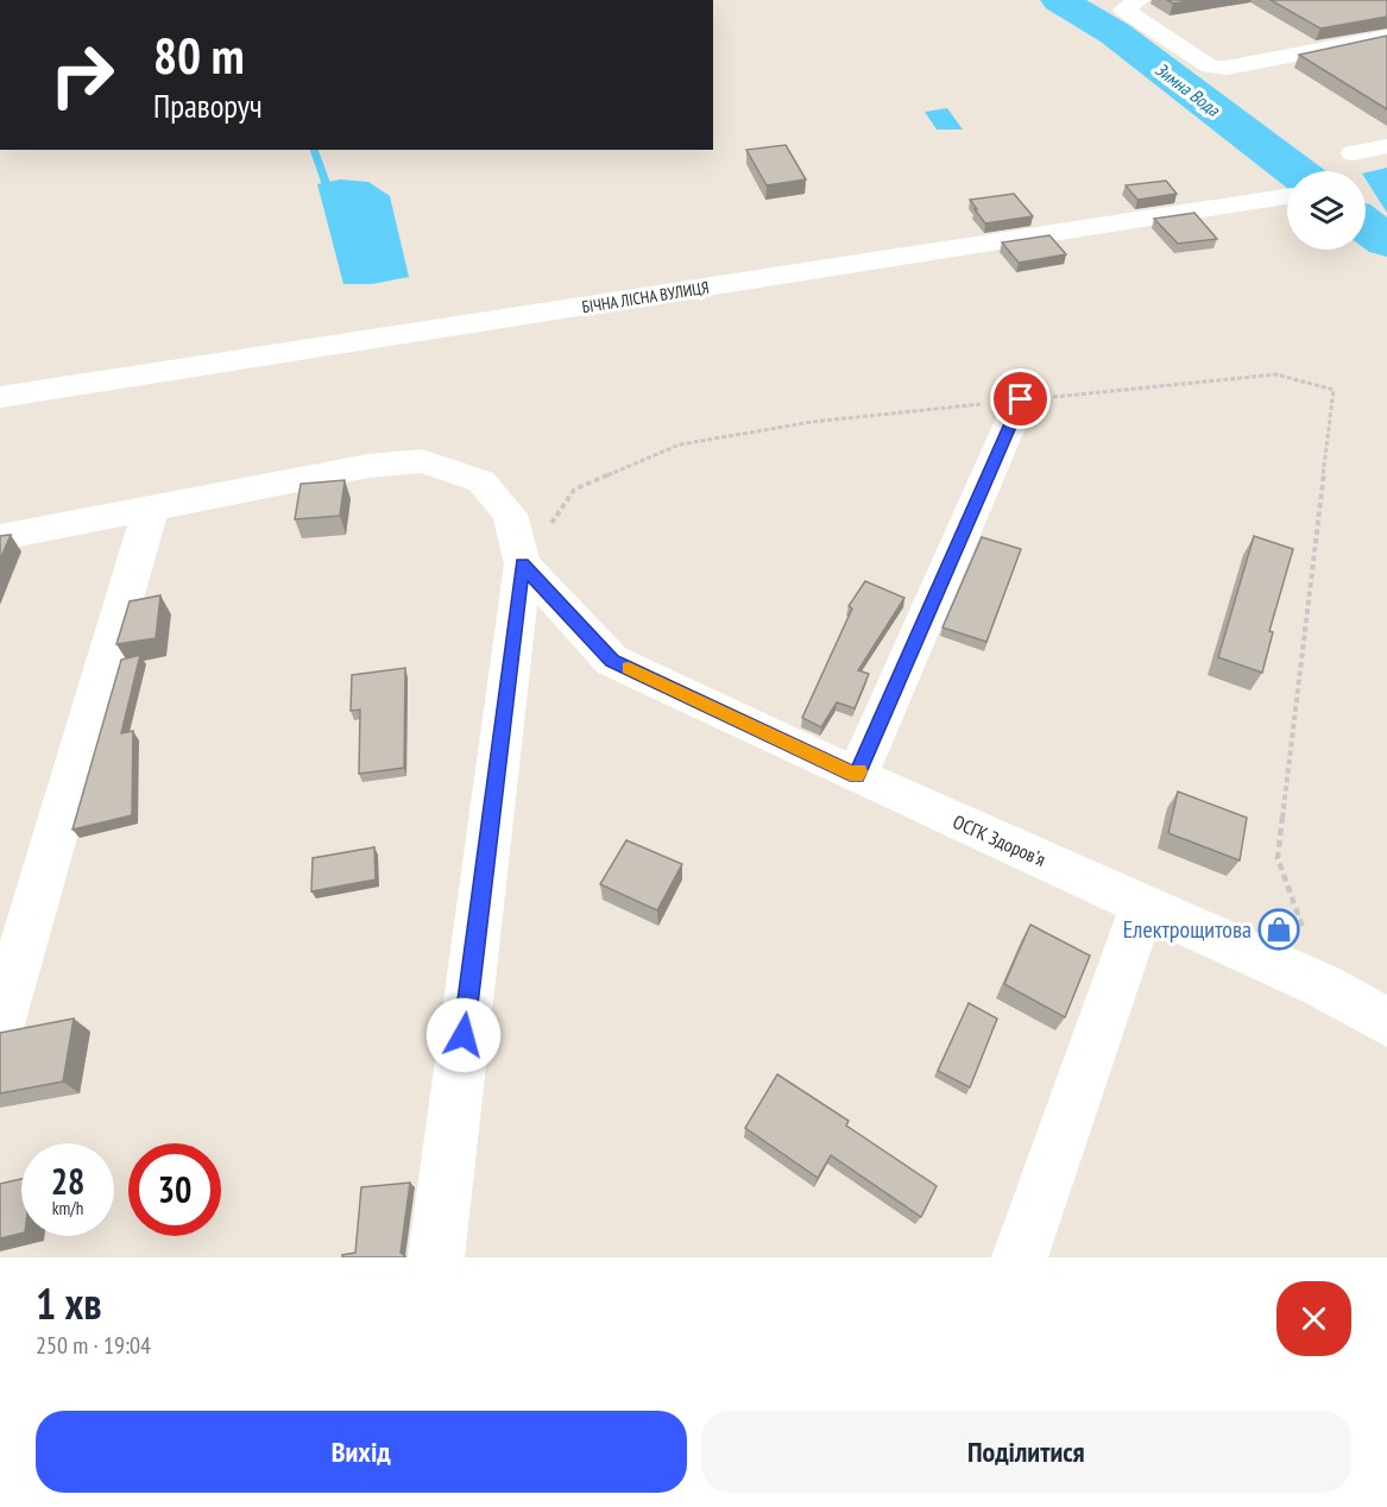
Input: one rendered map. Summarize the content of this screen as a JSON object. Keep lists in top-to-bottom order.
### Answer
{
  "streets": {
    "street": ["БІЧНА ЛІСНА ВУЛИЦЯ", "ОСГК Здоровʼя"]
  },
  "water": ["Зимна Вода"],
  "places": {
    "shop": ["Електрощитова"]
  },
  "page": {
    "turn": ["80 m", "Праворуч"],
    "speed": "28 km/h",
    "limit": "30",
    "heading": ["1 хв", "250 m · 19:04"],
    "buttons": ["Вихід", "Поділитися"]
  }
}
